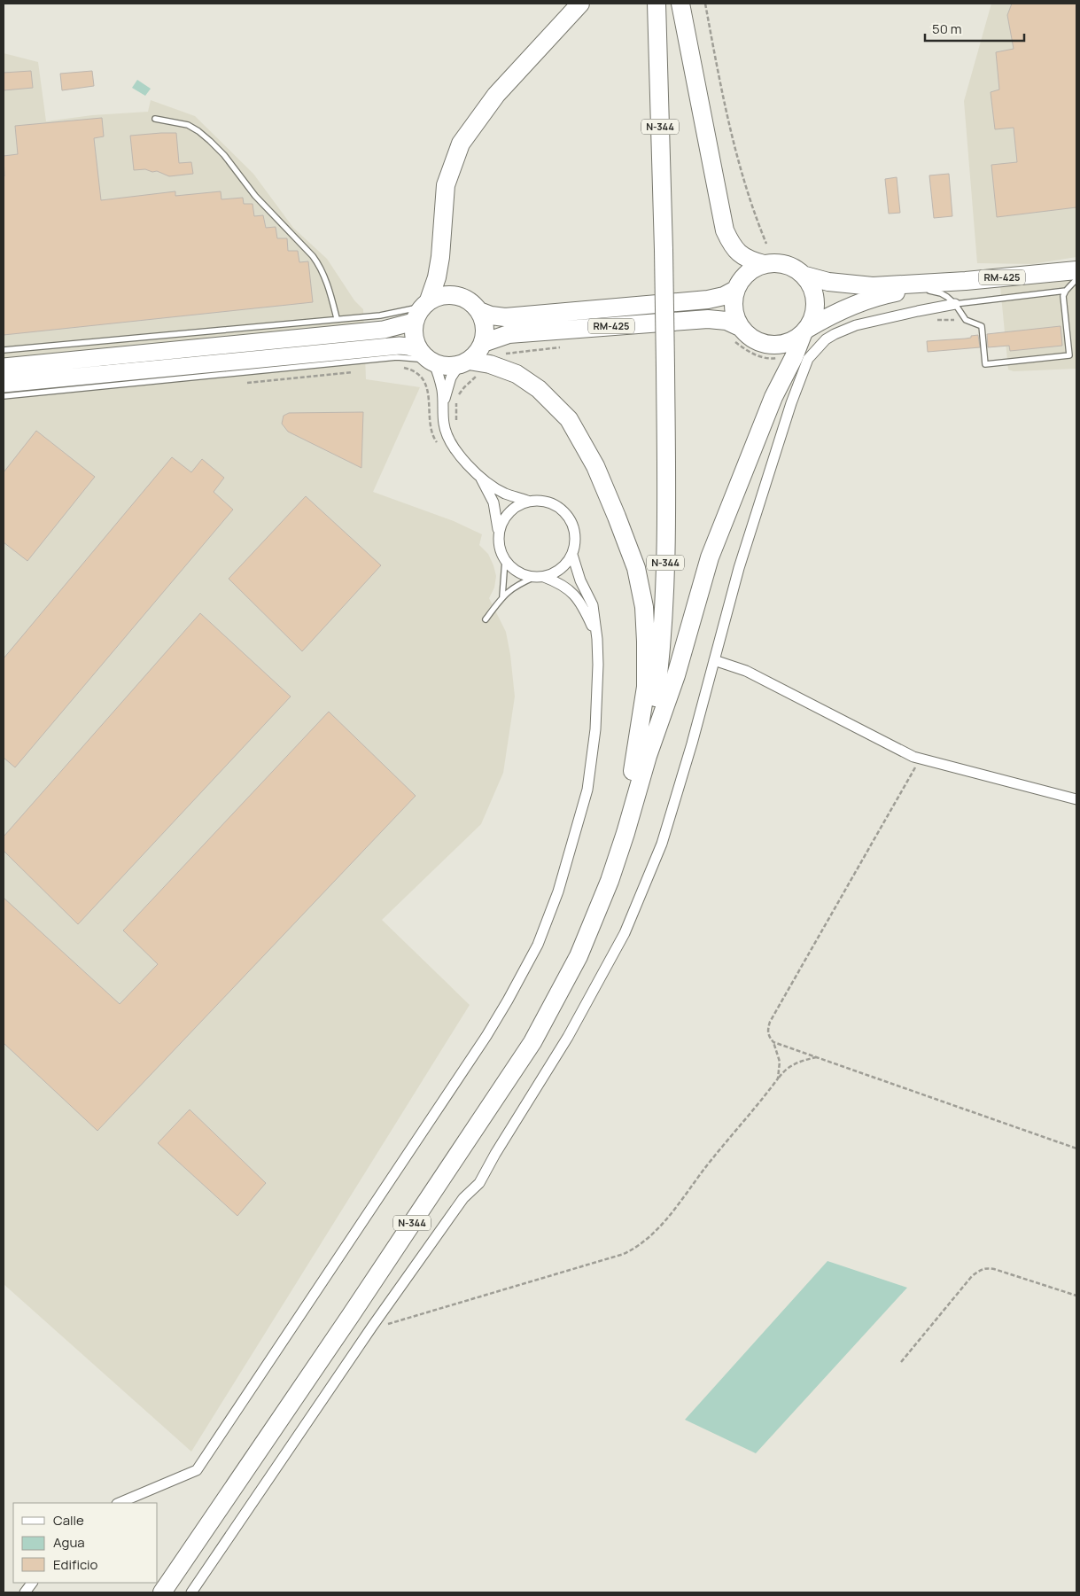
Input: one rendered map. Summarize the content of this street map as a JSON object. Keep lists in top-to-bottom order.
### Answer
{
  "streets": {
    "highway": ["N-344", "RM-425"]
  },
  "legend": ["Calle", "Agua", "Edificio"],
  "scale_bar": "50 m"
}
